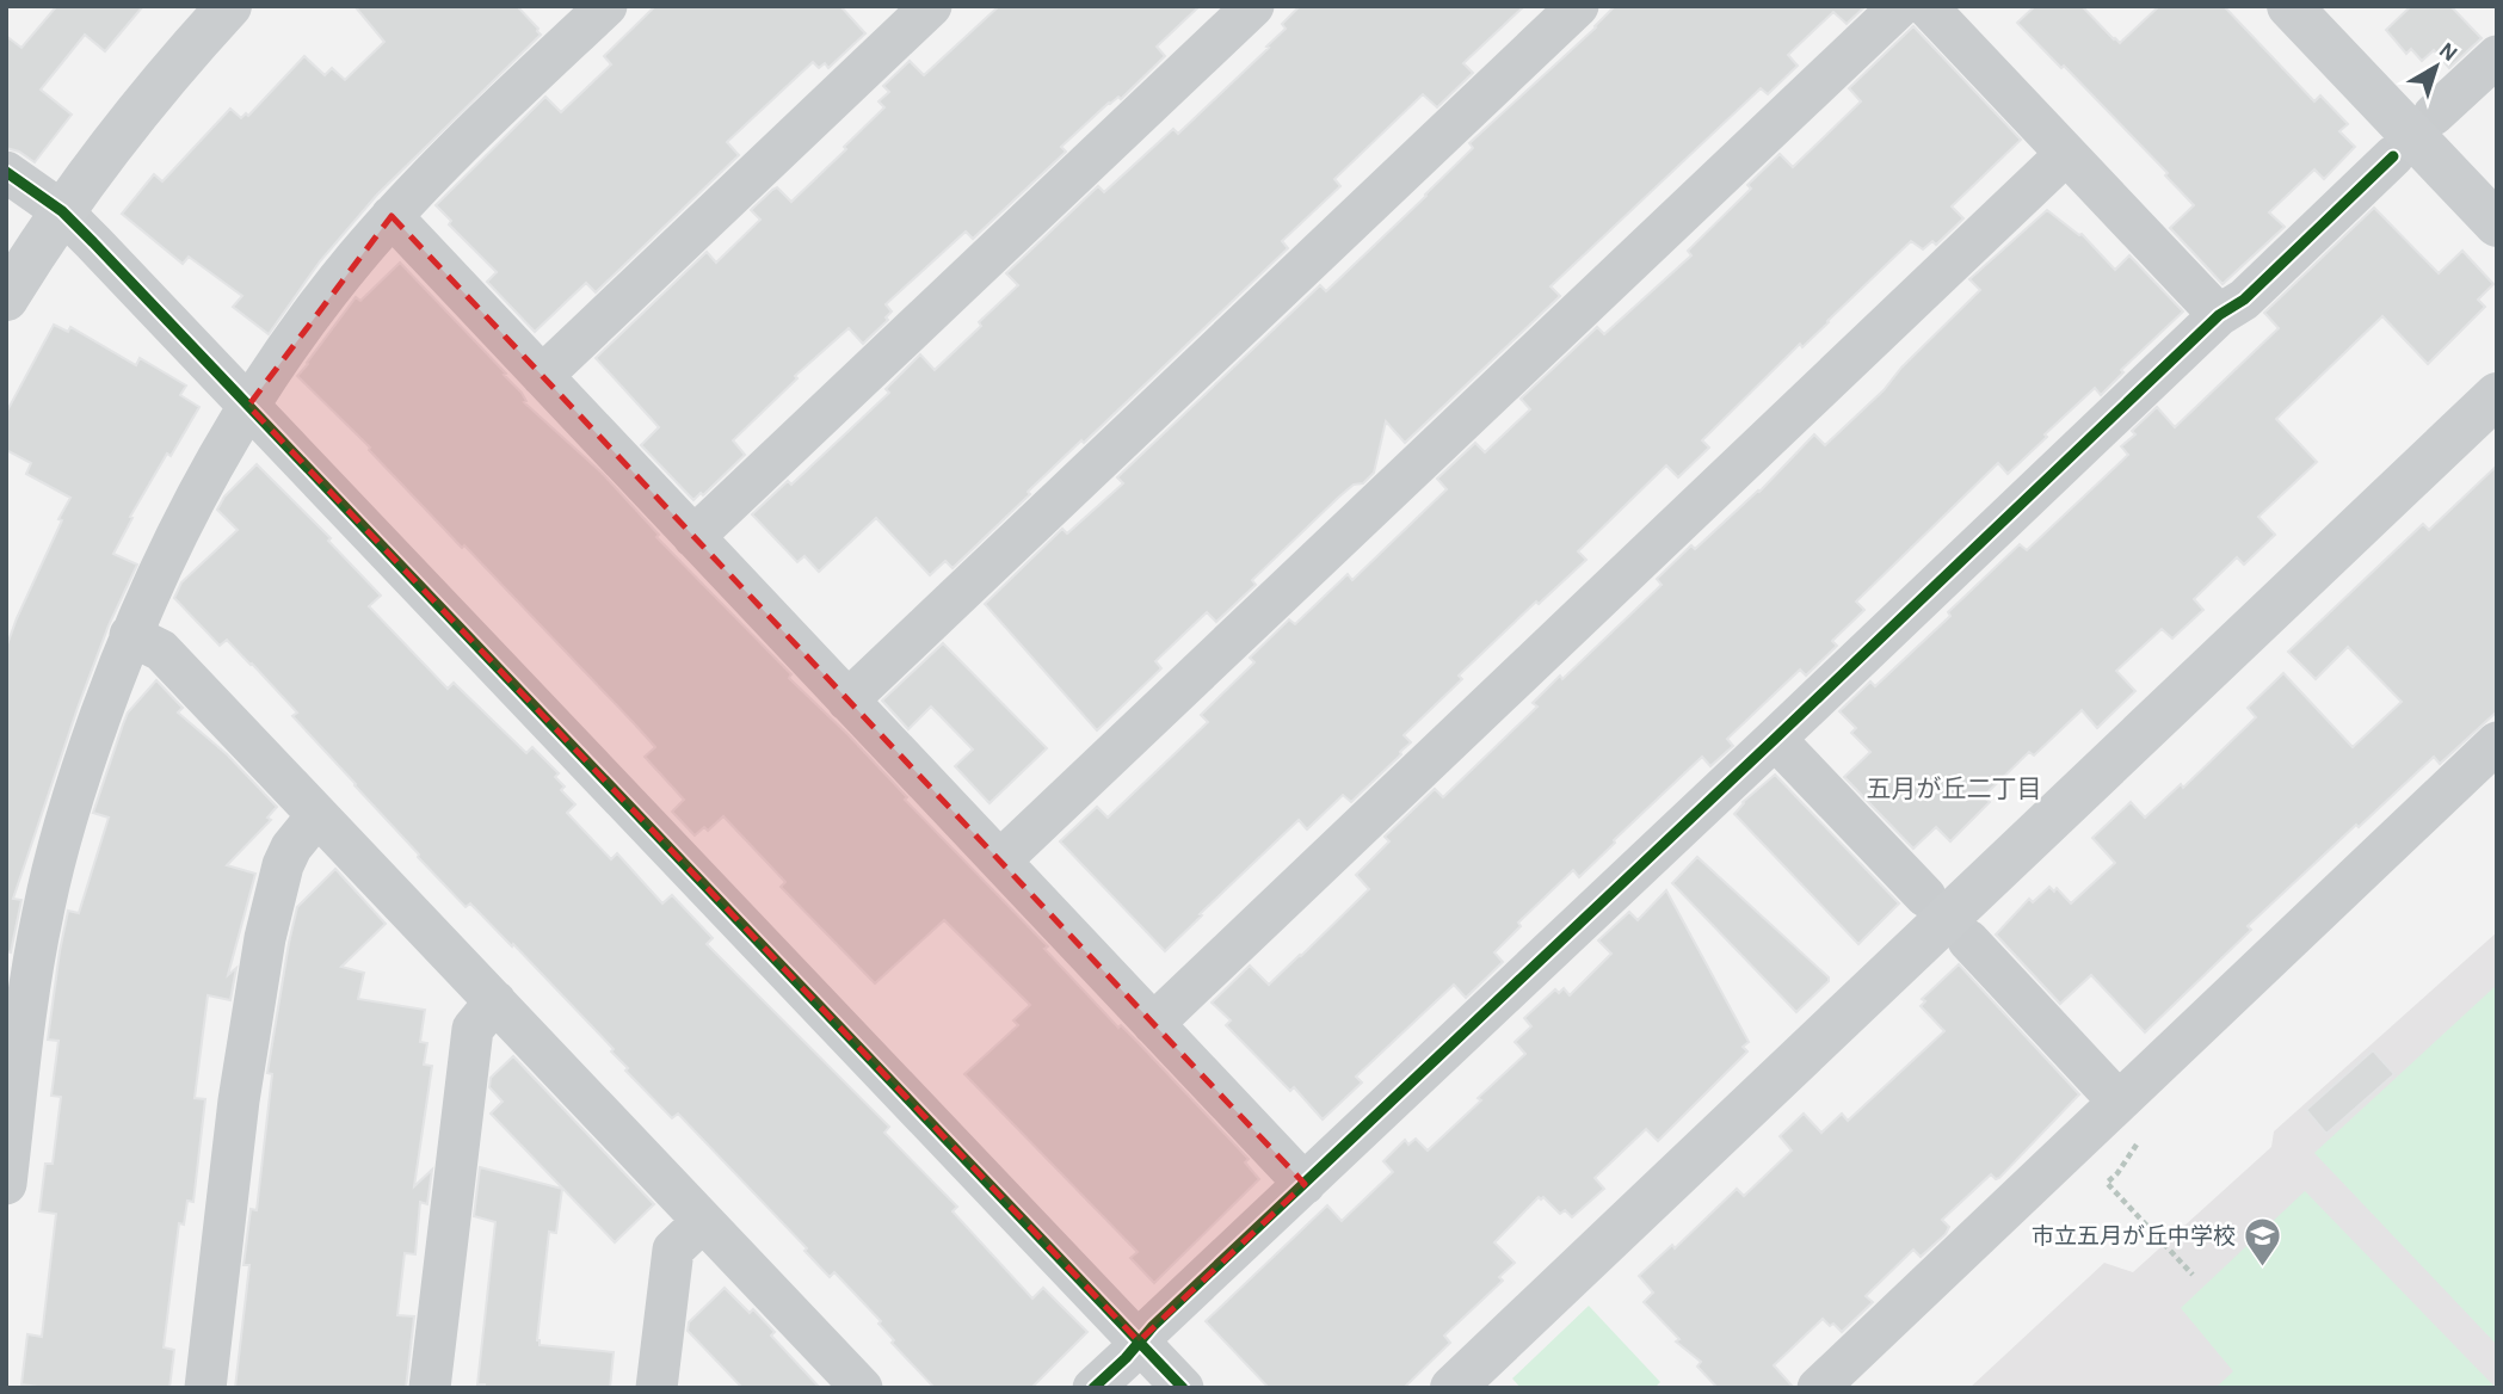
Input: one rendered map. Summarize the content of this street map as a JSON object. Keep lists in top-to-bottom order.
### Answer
{
  "districts": ["五月が丘二丁目"],
  "places": {
    "school or university": ["市立五月が丘中学校"]
  },
  "north": "top right"
}
